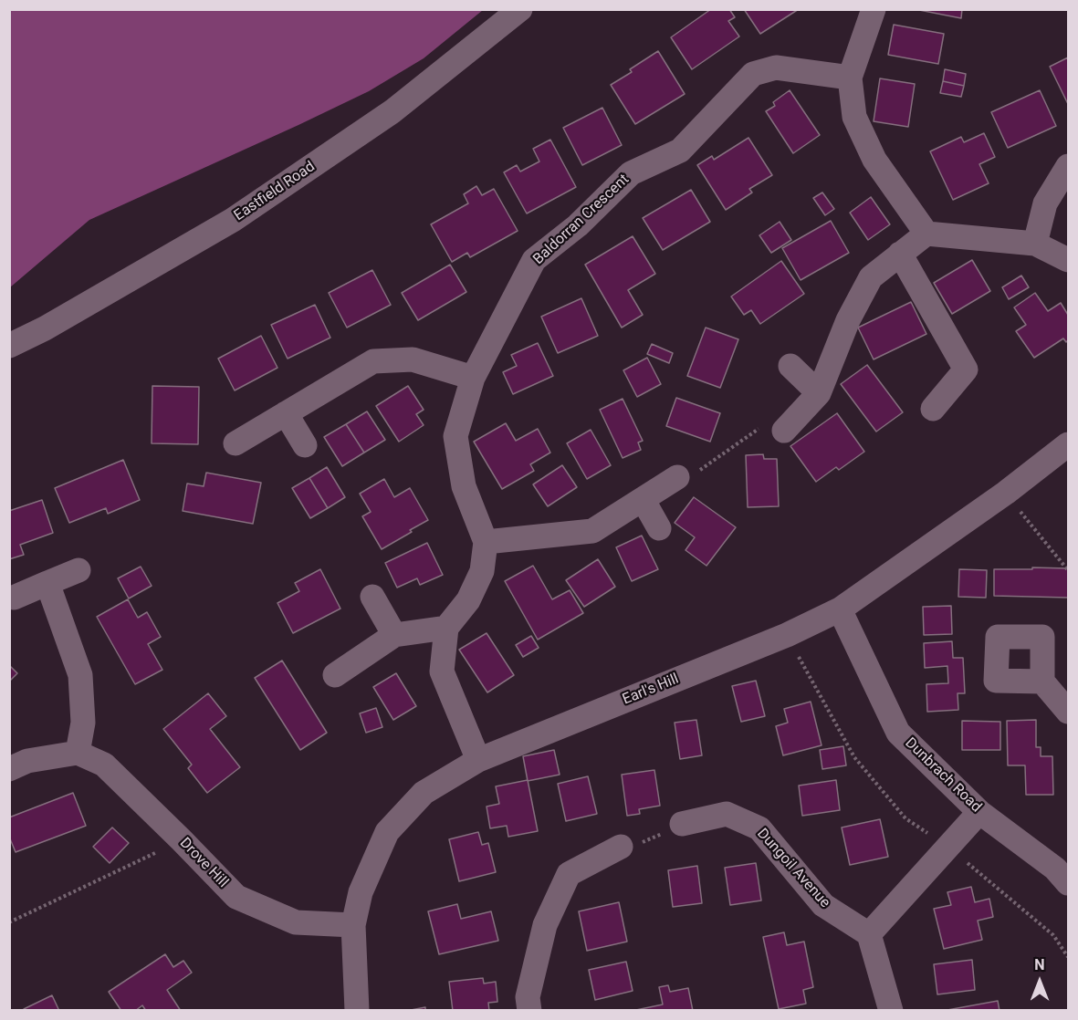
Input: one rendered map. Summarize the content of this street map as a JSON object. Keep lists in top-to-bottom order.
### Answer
{
  "streets": {
    "street": [
      "Eastfield Road",
      "Baldorran Crescent",
      "Earl's Hill",
      "Dunbrach Road",
      "Drove Hill",
      "Dungoil Avenue"
    ]
  },
  "crossings": [
    ["Earl's Hill", "Dunbrach Road"],
    ["Earl's Hill", "Drove Hill"]
  ],
  "north": "top"
}
